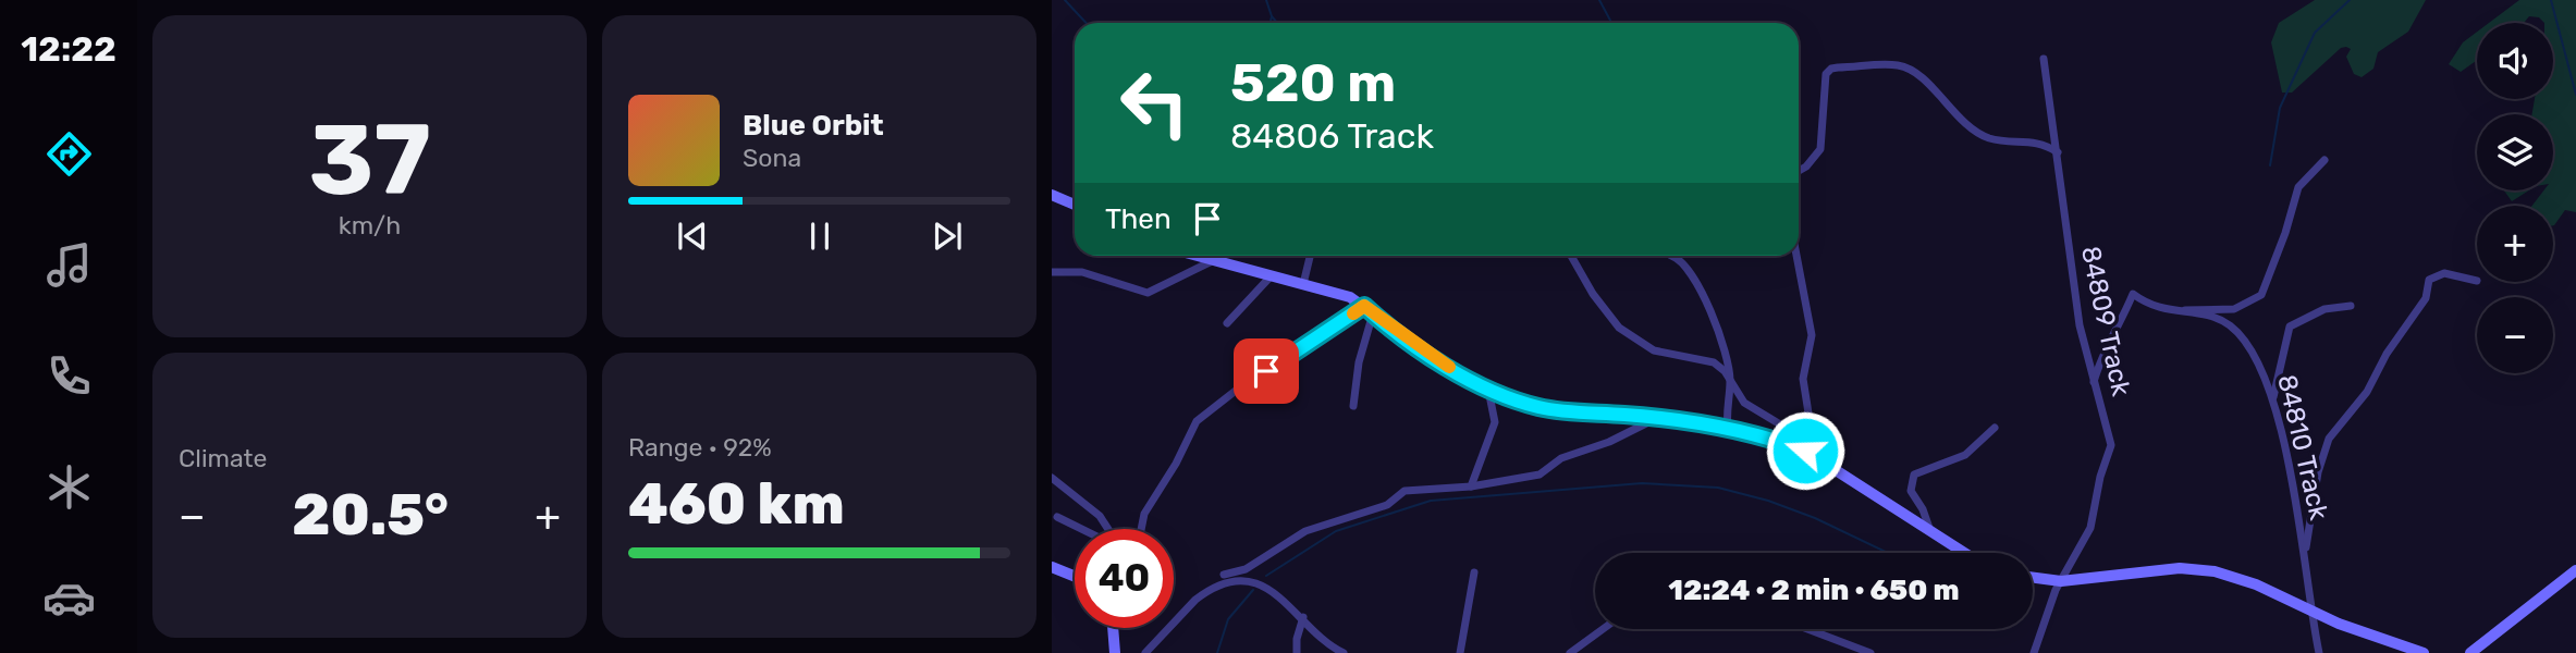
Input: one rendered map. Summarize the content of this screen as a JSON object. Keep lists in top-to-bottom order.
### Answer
{
  "streets": {
    "street": ["84809 Track", "84810 Track"]
  },
  "crossings": [
    ["84809 Track", "84810 Track"]
  ],
  "page": {
    "tabs": "12:22",
    "tile": [
      ["37", "km/h"],
      "Climate",
      ["Range · 92%", "460 km"]
    ],
    "map_buttons": ["+", "−"],
    "turn": ["520 m", "84806 Track"],
    "song": ["Blue Orbit", "Sona"],
    "then": "Then",
    "heat": ["−", "20.5°", "+"],
    "limit": "40",
    "trip": "12:24 · 2 min · 650 m"
  }
}
